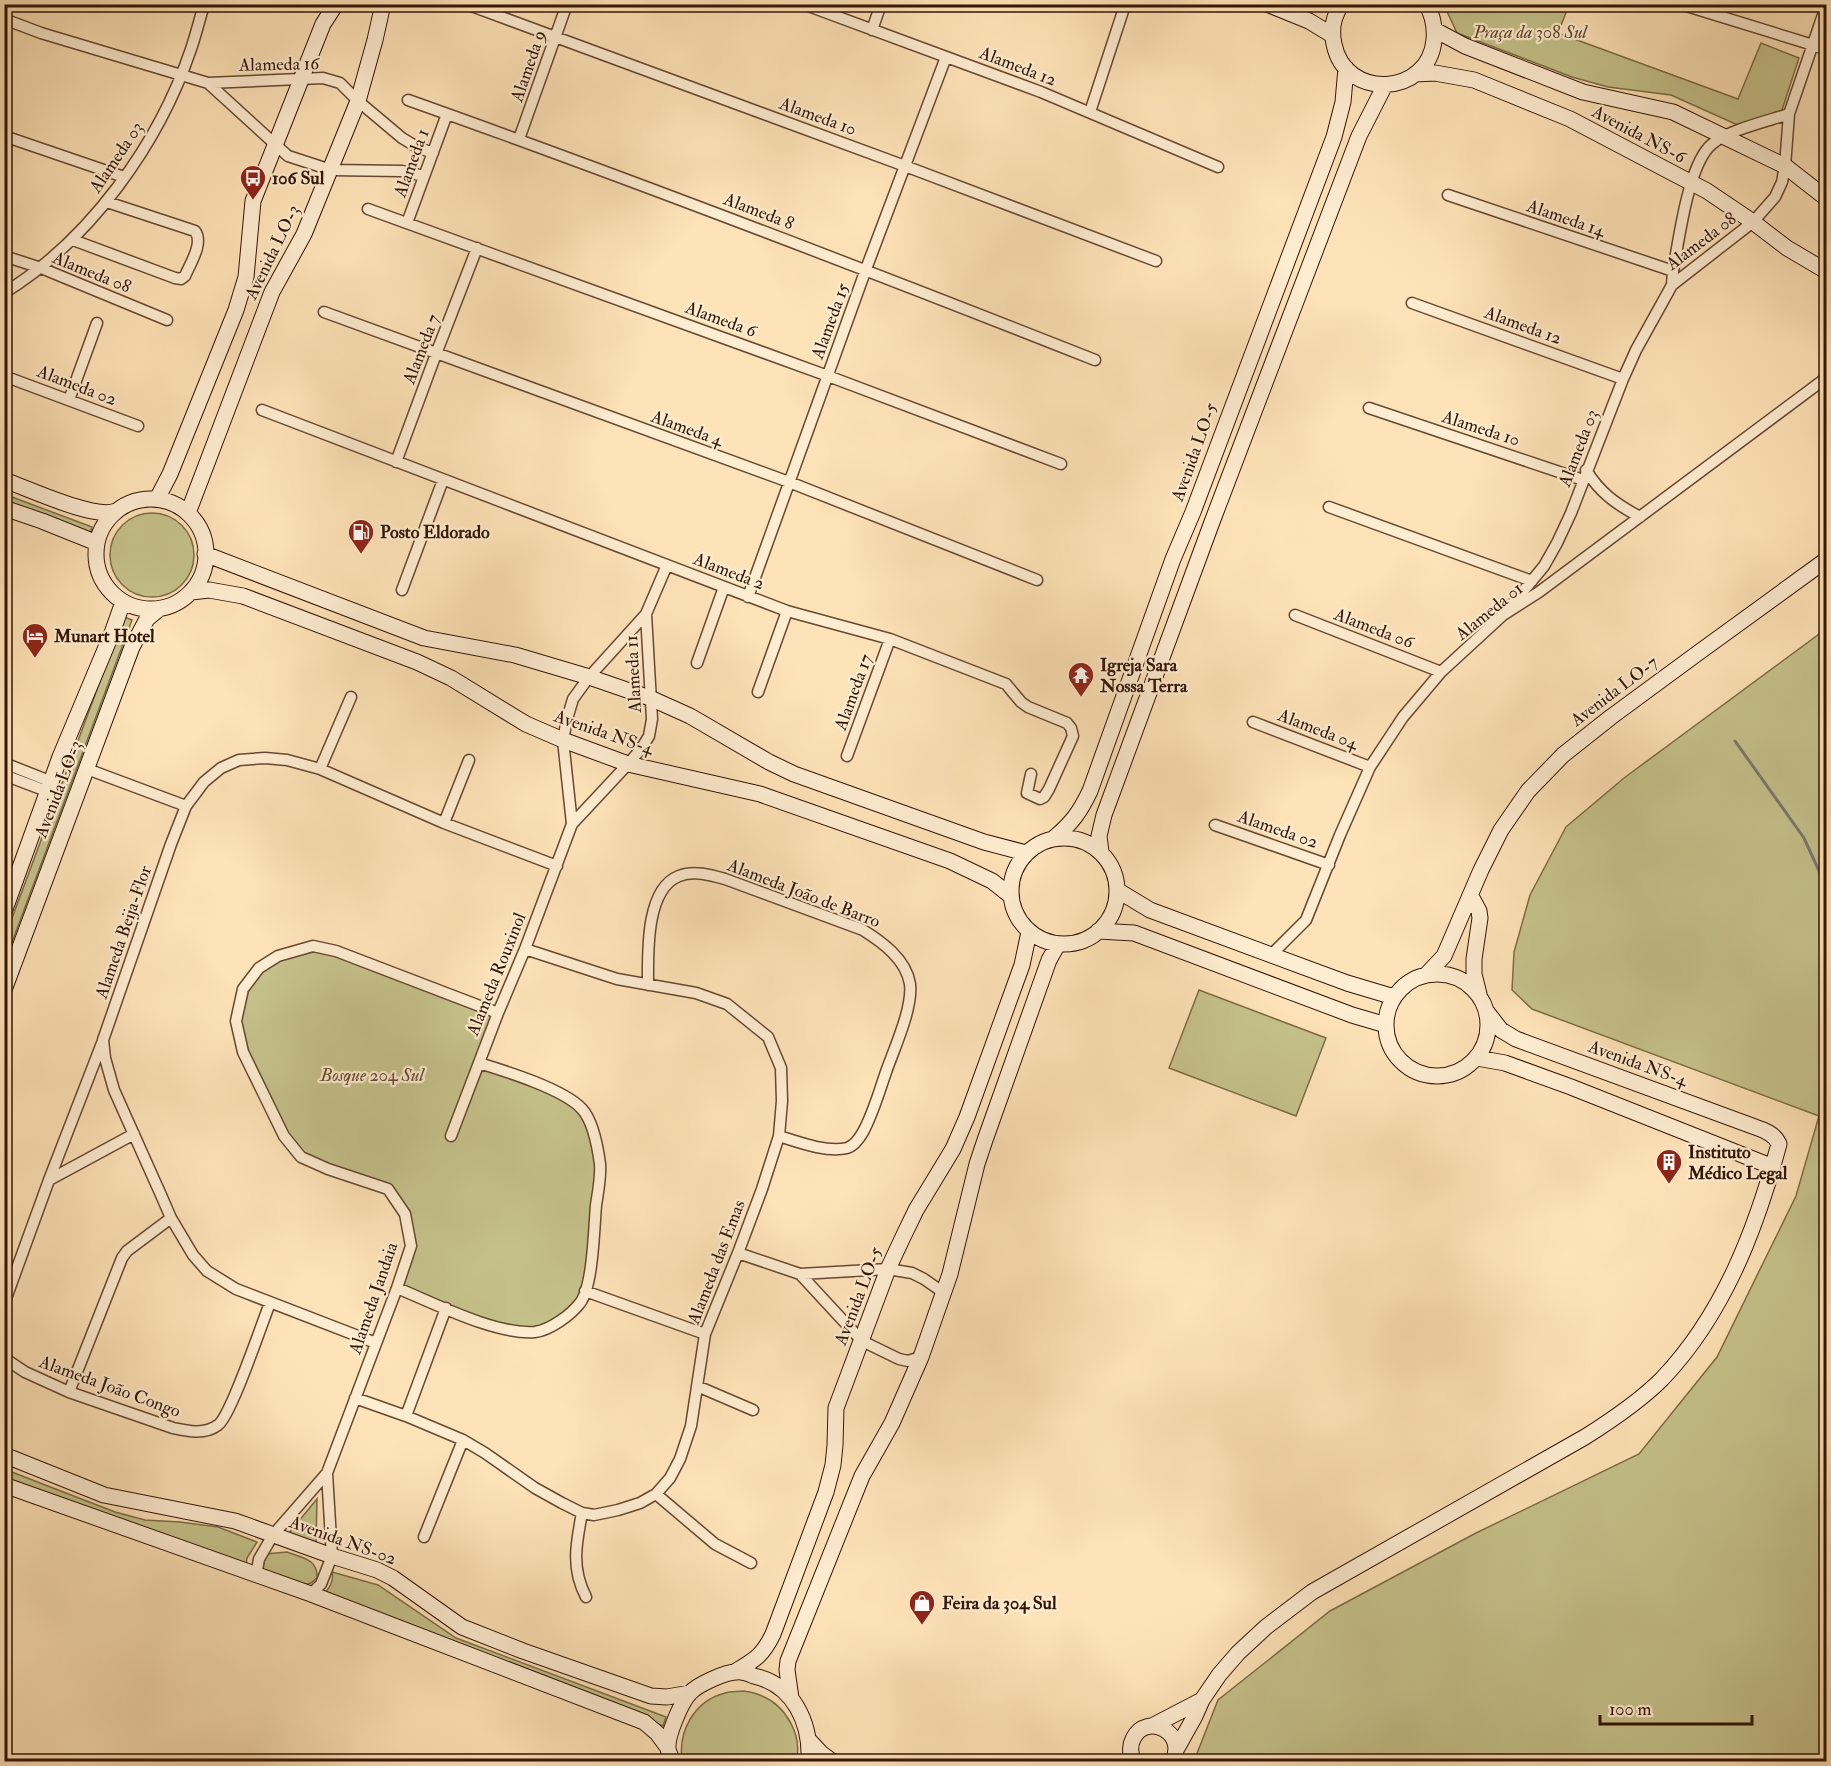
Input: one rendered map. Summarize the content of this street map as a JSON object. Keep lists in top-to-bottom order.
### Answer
{
  "streets": {
    "street": [
      "Alameda 16",
      "Alameda 9",
      "Alameda 12",
      "Alameda 10",
      "Avenida NS-6",
      "Alameda 03",
      "Alameda 1",
      "Alameda 8",
      "Alameda 14",
      "Alameda 08",
      "Avenida LO-3",
      "Alameda 6",
      "Alameda 15",
      "Alameda 7",
      "Alameda 02",
      "Alameda 4",
      "Avenida LO-5",
      "Alameda 2",
      "Alameda 01",
      "Alameda 06",
      "Alameda 11",
      "Avenida LO-7",
      "Alameda 17",
      "Alameda 04",
      "Avenida NS-4",
      "Alameda João de Barro",
      "Alameda Beija-Flor",
      "Alameda Rouxinol",
      "Alameda das Emas",
      "Alameda Jandaia",
      "Alameda João Congo",
      "Avenida NS-02"
    ]
  },
  "crossings": [
    ["Alameda 16", "Alameda 03"],
    ["Alameda 16", "Alameda 1"],
    ["Alameda 16", "Avenida LO-3"],
    ["Alameda 9", "Alameda 10"],
    ["Alameda 9", "Alameda 8"],
    ["Alameda 12", "Alameda 03"],
    ["Alameda 12", "Alameda 15"],
    ["Alameda 10", "Alameda 03"],
    ["Alameda 10", "Alameda 15"],
    ["Avenida NS-6", "Alameda 08"],
    ["Alameda 03", "Alameda 08"],
    ["Alameda 03", "Alameda 01"],
    ["Alameda 1", "Alameda 8"],
    ["Alameda 1", "Alameda 6"],
    ["Alameda 8", "Alameda 15"],
    ["Alameda 14", "Alameda 08"],
    ["Avenida LO-3", "Avenida NS-4"],
    ["Alameda 6", "Alameda 15"],
    ["Alameda 6", "Alameda 7"],
    ["Alameda 15", "Alameda 4"],
    ["Alameda 15", "Alameda 2"],
    ["Alameda 7", "Alameda 4"],
    ["Alameda 7", "Alameda 2"],
    ["Alameda 02", "Alameda 01"],
    ["Avenida LO-5", "Avenida NS-4"],
    ["Avenida LO-5", "Avenida NS-02"],
    ["Alameda 2", "Alameda 11"],
    ["Alameda 2", "Alameda 17"],
    ["Alameda 01", "Alameda 06"],
    ["Alameda 01", "Alameda 04"],
    ["Alameda 11", "Avenida NS-4"],
    ["Alameda 11", "Alameda Rouxinol"],
    ["Avenida LO-7", "Avenida NS-4"],
    ["Alameda João de Barro", "Alameda das Emas"],
    ["Alameda Beija-Flor", "Alameda Rouxinol"],
    ["Alameda Beija-Flor", "Alameda Jandaia"],
    ["Alameda Beija-Flor", "Alameda João Congo"],
    ["Alameda Rouxinol", "Alameda das Emas"],
    ["Alameda Rouxinol", "Alameda Jandaia"],
    ["Alameda Jandaia", "Avenida NS-02"]
  ],
  "parks": ["Praça da 308 Sul", "Bosque 204 Sul"],
  "places": {
    "bus stop": ["106 Sul"],
    "fuel station": ["Posto Eldorado"],
    "hotel": ["Munart Hotel"],
    "temple": ["Igreja Sara Nossa Terra"],
    "building": ["Instituto Médico Legal"],
    "shop": ["Feira da 304 Sul"]
  },
  "scale_bar": "100 m"
}
